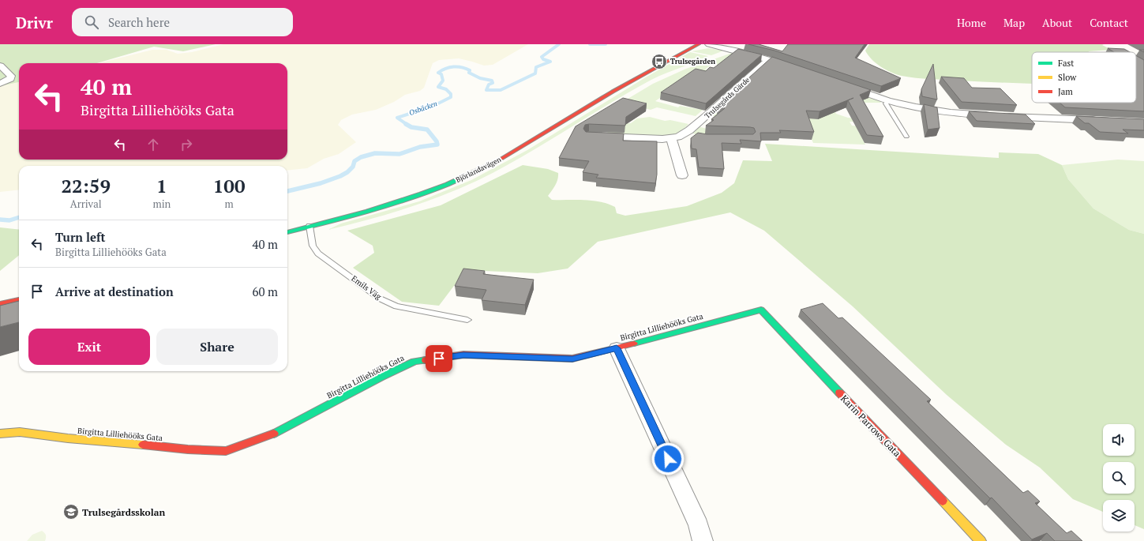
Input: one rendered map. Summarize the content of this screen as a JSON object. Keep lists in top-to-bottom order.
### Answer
{
  "streets": {
    "street": [
      "Trulsegårds Gärde",
      "Björlandavägen",
      "Birgitta Lilliehööks Gata",
      "Karin Parrows Gata"
    ],
    "lane": ["Emils Väg"]
  },
  "crossings": [
    ["Björlandavägen", "Emils Väg"],
    ["Birgitta Lilliehööks Gata", "Karin Parrows Gata"]
  ],
  "water": ["Osbäcken"],
  "places": {
    "bus stop": ["Trulsegården"],
    "school or university": ["Trulsegårdsskolan"]
  },
  "legend": ["Fast", "Slow", "Jam"],
  "page": {
    "header": "Drivr",
    "search": "Search here",
    "nav": [
      "Home",
      "Map",
      "About",
      "Contact"
    ],
    "turn": ["40 m", "Birgitta Lilliehööks Gata"],
    "eta": [
      "22:59",
      "Arrival",
      "1",
      "min",
      "100",
      "m"
    ],
    "list": [
      {
        "name": "Turn left",
        "note": "Birgitta Lilliehööks Gata",
        "value": "40 m"
      },
      {
        "name": "Arrive at destination",
        "value": "60 m"
      }
    ],
    "buttons": ["Exit", "Share"]
  }
}
